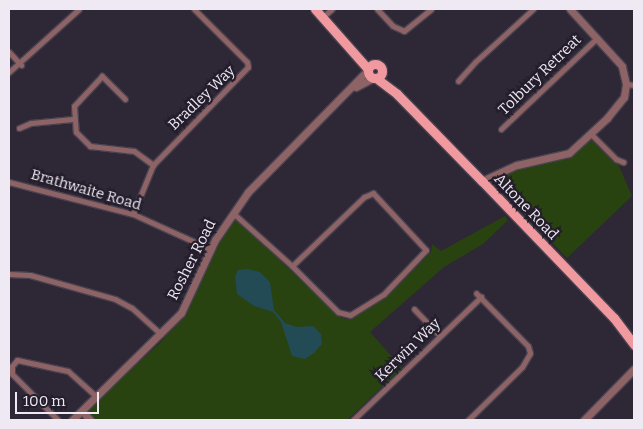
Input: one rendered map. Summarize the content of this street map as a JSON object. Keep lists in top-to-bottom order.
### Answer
{
  "streets": {
    "main road": ["Altone Road"],
    "street": [
      "Tolbury Retreat",
      "Bradley Way",
      "Brathwaite Road",
      "Rosher Road",
      "Kerwin Way"
    ]
  },
  "crossings": [
    ["Bradley Way", "Brathwaite Road"],
    ["Brathwaite Road", "Rosher Road"],
    ["Altone Road", "Rosher Road"]
  ],
  "scale_bar": "100 m"
}
